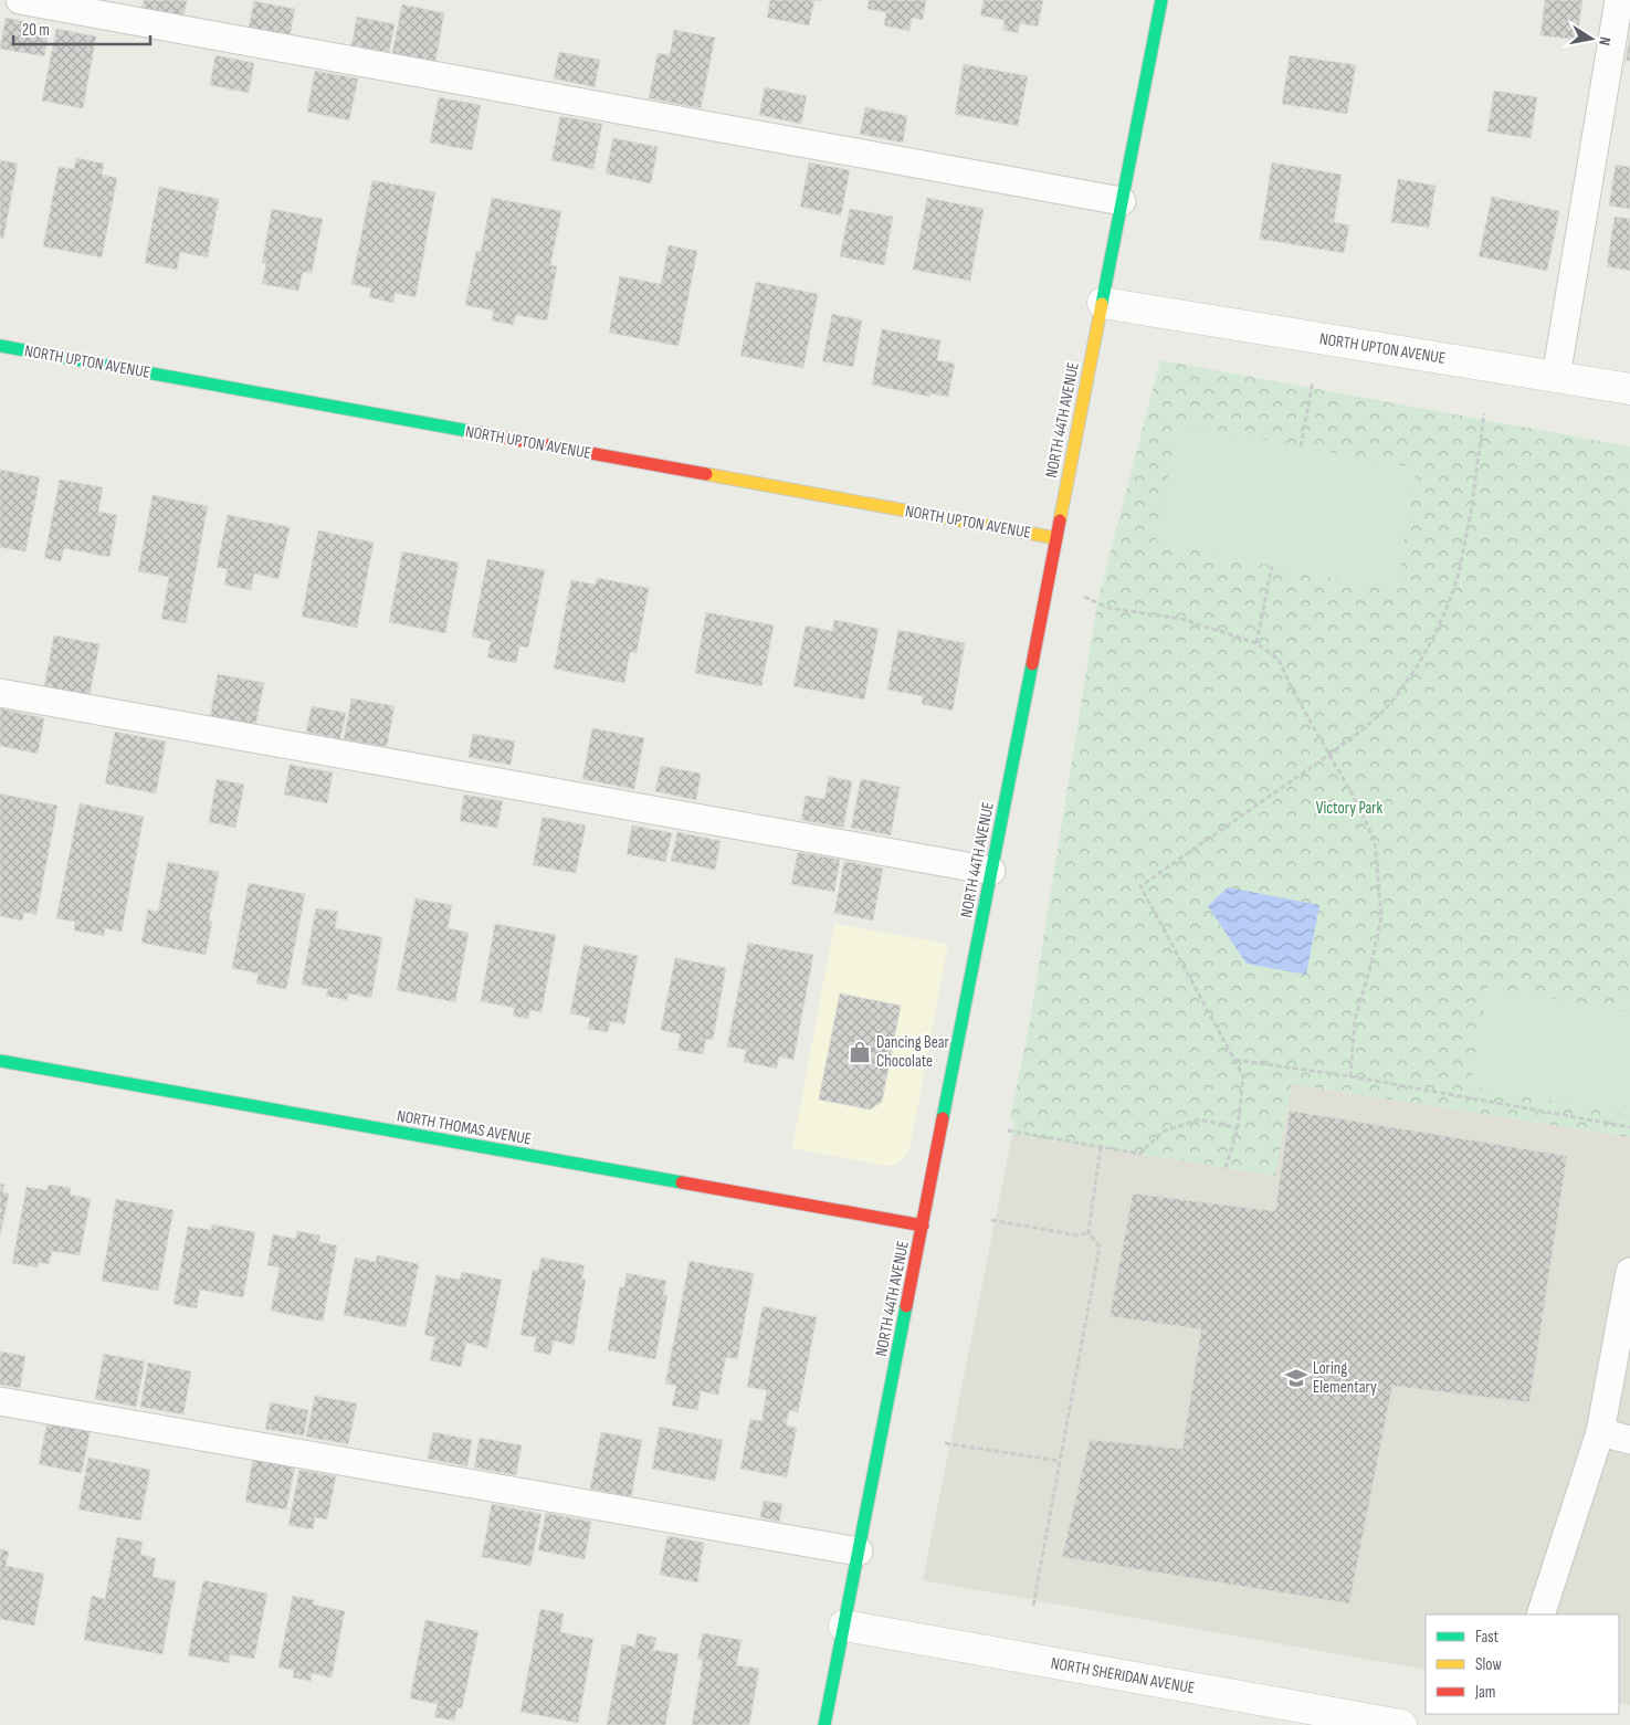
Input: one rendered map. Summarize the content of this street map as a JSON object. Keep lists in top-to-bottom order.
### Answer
{
  "streets": {
    "street": [
      "NORTH UPTON AVENUE",
      "NORTH 44TH AVENUE",
      "NORTH THOMAS AVENUE",
      "NORTH SHERIDAN AVENUE"
    ]
  },
  "crossings": [
    ["NORTH UPTON AVENUE", "NORTH 44TH AVENUE"],
    ["NORTH 44TH AVENUE", "NORTH THOMAS AVENUE"],
    ["NORTH 44TH AVENUE", "NORTH SHERIDAN AVENUE"]
  ],
  "parks": ["Victory Park"],
  "places": {
    "shop": ["Dancing Bear Chocolate"],
    "school or university": ["Loring Elementary"]
  },
  "legend": ["Fast", "Slow", "Jam"],
  "scale_bar": "20 m",
  "north": "right"
}
